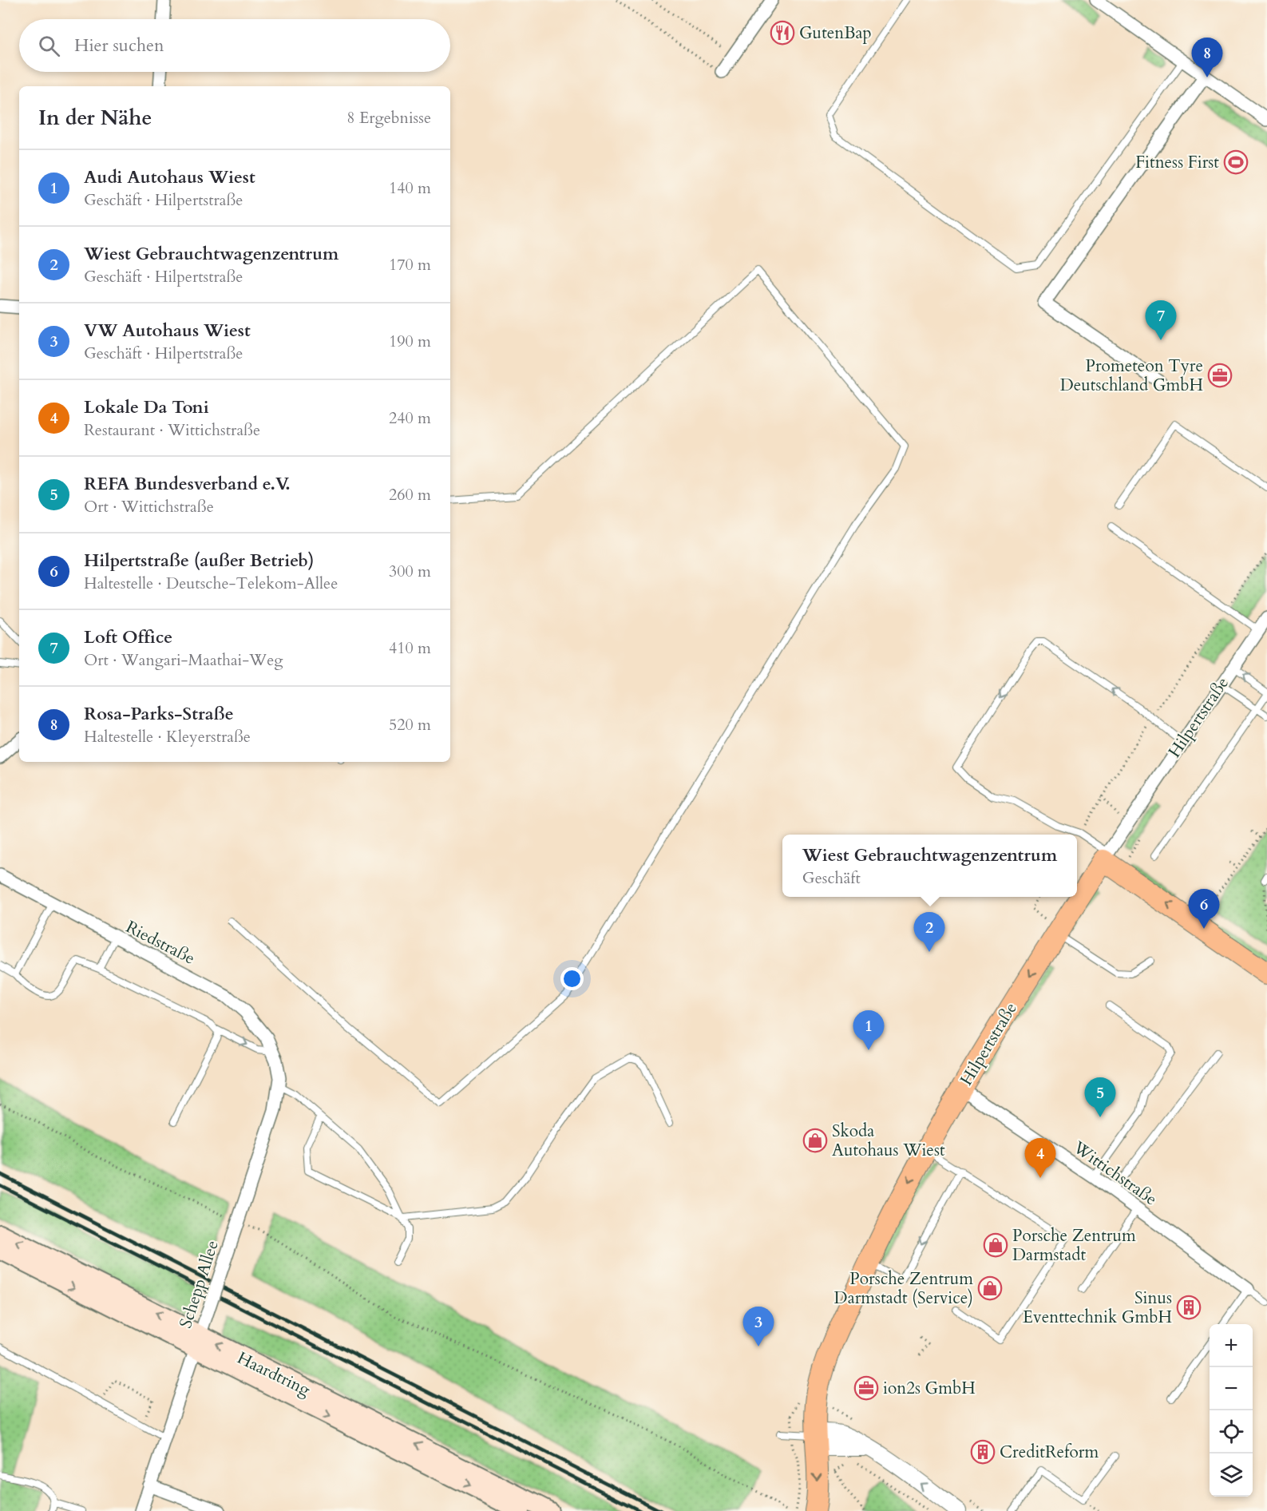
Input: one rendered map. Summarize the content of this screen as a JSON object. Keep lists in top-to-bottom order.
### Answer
{
  "streets": {
    "main road": ["Hilpertstraße", "Haardtring"],
    "street": ["Riedstraße", "Wittichstraße", "Schepp Allee"]
  },
  "crossings": [
    ["Hilpertstraße", "Wittichstraße"],
    ["Riedstraße", "Schepp Allee"],
    ["Schepp Allee", "Haardtring"]
  ],
  "one_way": ["Hilpertstraße"],
  "places": {
    "restaurant": ["GutenBap"],
    "sports": ["Fitness First"],
    "office": ["Prometeon Tyre Deutschland GmbH", "ion2s GmbH"],
    "shop": ["Skoda Autohaus Wiest", "Porsche Zentrum Darmstadt", "Porsche Zentrum Darmstadt (Service)"],
    "building": ["Sinus Eventtechnik GmbH", "CreditReform"]
  },
  "page": {
    "search": "Hier suchen",
    "pins": [
      "8",
      "7",
      "6",
      "2",
      "1",
      "5",
      "4",
      "3"
    ],
    "heading": ["In der Nähe", "8 Ergebnisse"],
    "list": [
      {
        "mark": "1",
        "name": "Audi Autohaus Wiest",
        "note": "Geschäft · Hilpertstraße",
        "value": "140 m"
      },
      {
        "mark": "2",
        "name": "Wiest Gebrauchtwagenzentrum",
        "note": "Geschäft · Hilpertstraße",
        "value": "170 m"
      },
      {
        "mark": "3",
        "name": "VW Autohaus Wiest",
        "note": "Geschäft · Hilpertstraße",
        "value": "190 m"
      },
      {
        "mark": "4",
        "name": "Lokale Da Toni",
        "note": "Restaurant · Wittichstraße",
        "value": "240 m"
      },
      {
        "mark": "5",
        "name": "REFA Bundesverband e.V.",
        "note": "Ort · Wittichstraße",
        "value": "260 m"
      },
      {
        "mark": "6",
        "name": "Hilpertstraße (außer Betrieb)",
        "note": "Haltestelle · Deutsche-Telekom-Allee",
        "value": "300 m"
      },
      {
        "mark": "7",
        "name": "Loft Office",
        "note": "Ort · Wangari-Maathai-Weg",
        "value": "410 m"
      },
      {
        "mark": "8",
        "name": "Rosa-Parks-Straße",
        "note": "Haltestelle · Kleyerstraße",
        "value": "520 m"
      }
    ],
    "popup": ["Wiest Gebrauchtwagenzentrum", "Geschäft"],
    "map_buttons": ["+", "−"]
  }
}
